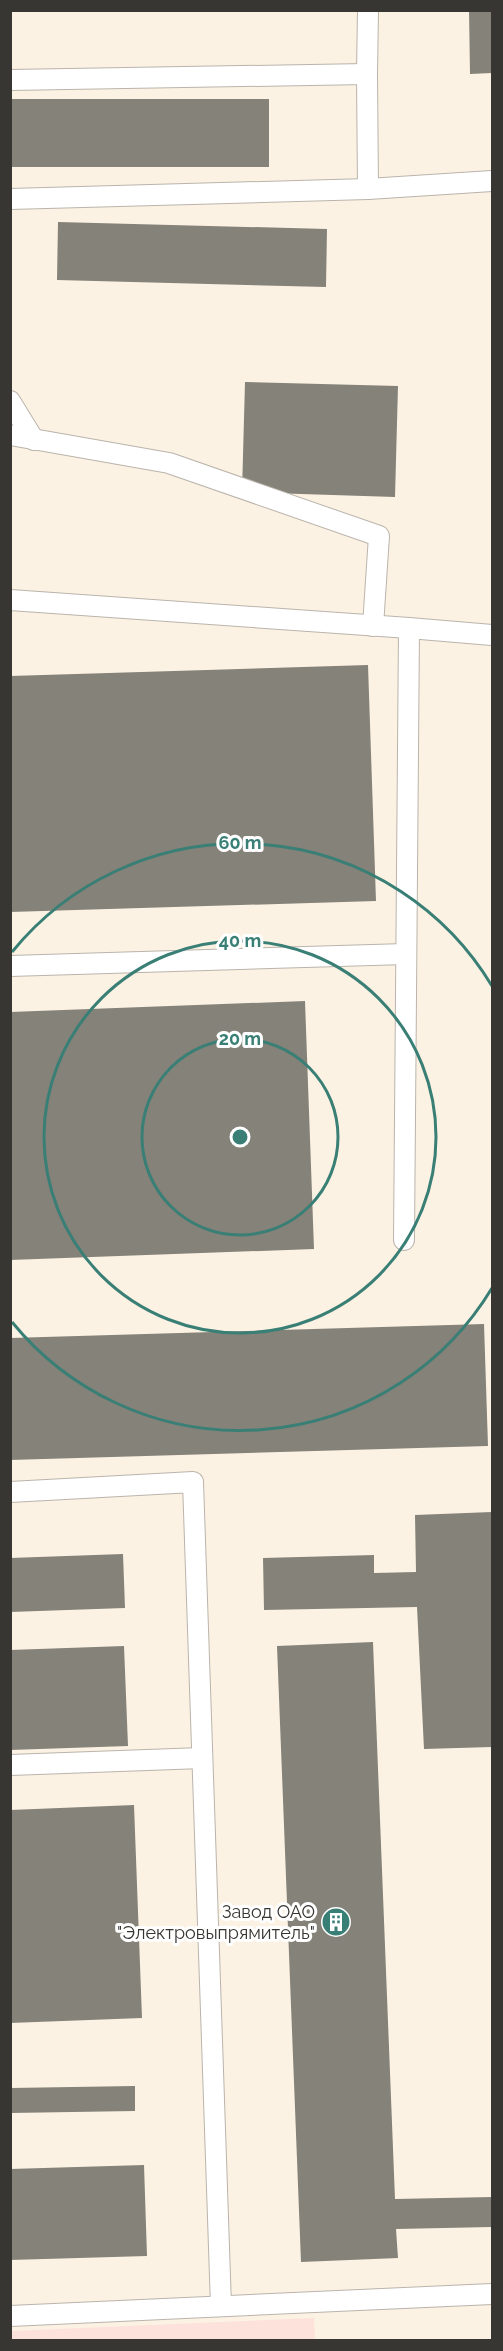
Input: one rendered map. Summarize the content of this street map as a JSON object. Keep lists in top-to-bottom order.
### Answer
{
  "places": {
    "building": ["Завод ОАО \"Электровыпрямитель\""]
  },
  "rings": ["60 m", "40 m", "20 m"]
}
